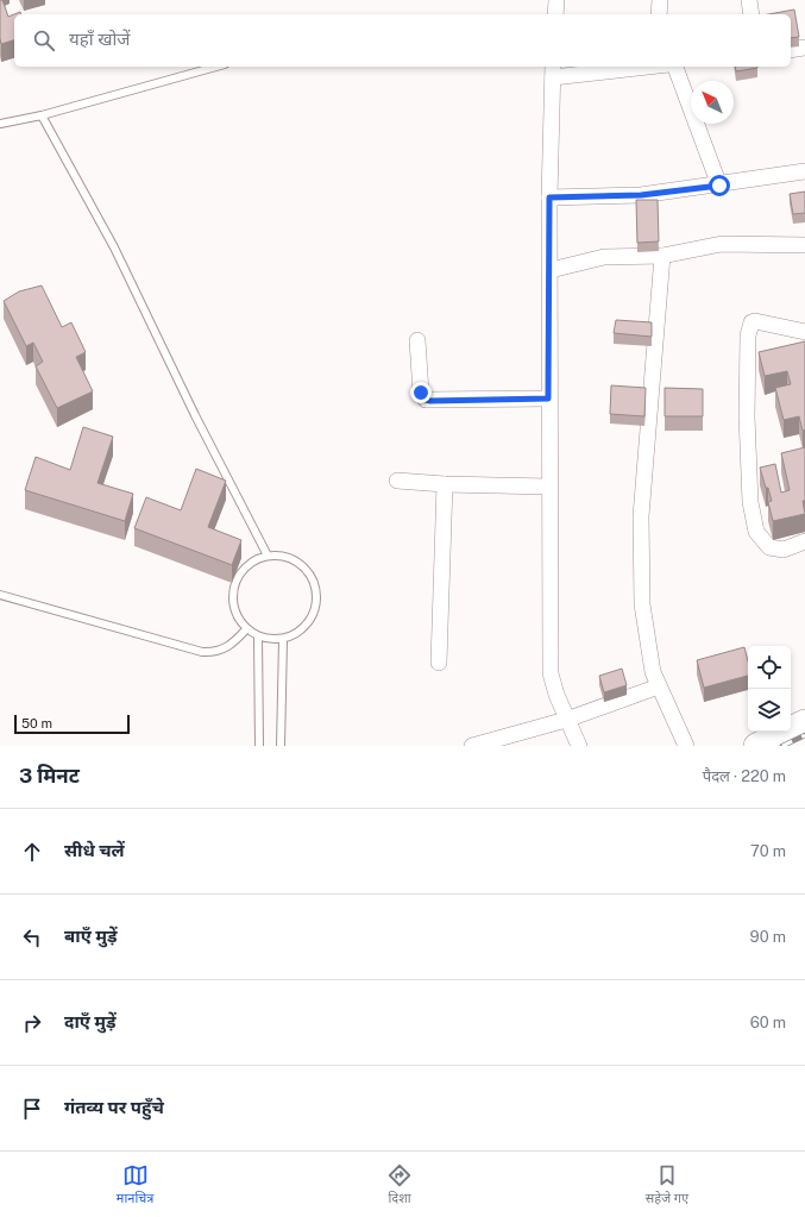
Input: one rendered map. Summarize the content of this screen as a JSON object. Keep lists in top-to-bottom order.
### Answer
{
  "scale_bar": "50 m",
  "north": "top left",
  "page": {
    "search": "यहाँ खोजें",
    "scale": "50 m",
    "heading": ["3 मिनट", "पैदल · 220 m"],
    "list": [
      ["सीधे चलें", "70 m"],
      ["बाएँ मुड़ें", "90 m"],
      ["दाएँ मुड़ें", "60 m"],
      "गंतव्य पर पहुँचे"
    ],
    "nav": ["मानचित्र", "दिशा", "सहेजे गए"]
  }
}
